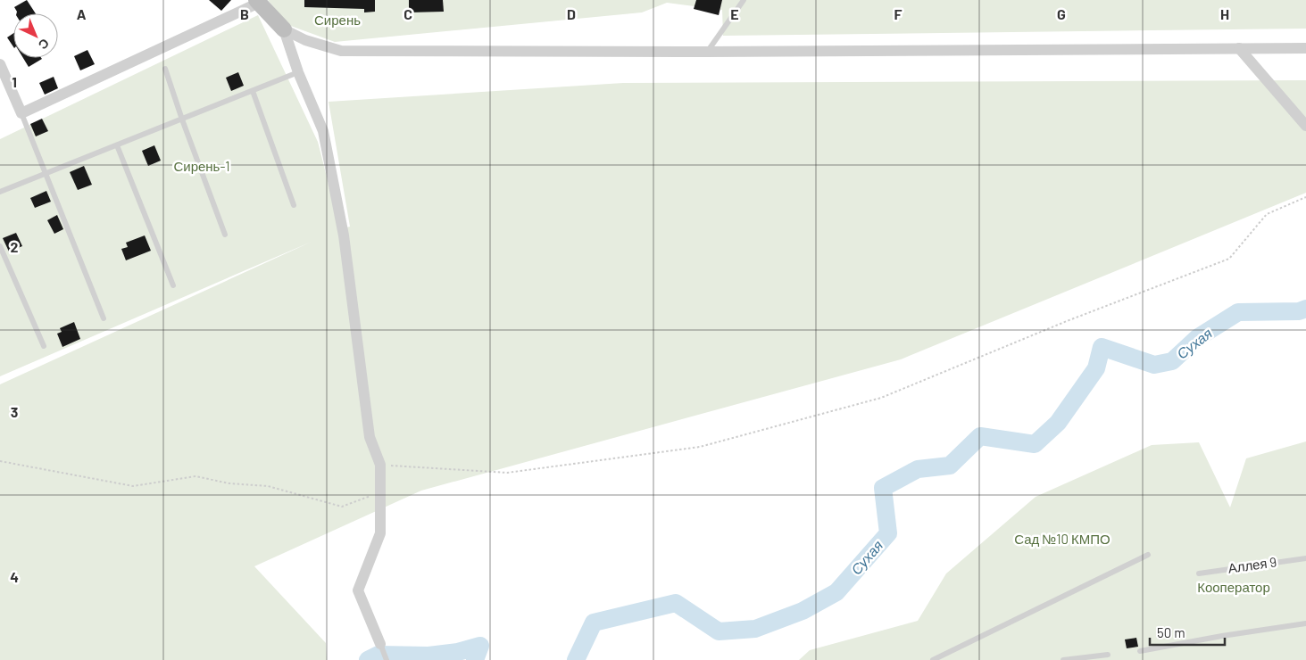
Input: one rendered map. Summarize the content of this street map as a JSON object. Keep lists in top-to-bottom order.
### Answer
{
  "streets": {
    "lane": ["Аллея 9"]
  },
  "water": ["Сухая"],
  "parks": [
    "Сирень",
    "Сирень-1",
    "Сад №10 КМПО",
    "Кооператор"
  ],
  "scale_bar": "50 m",
  "north": "bottom right",
  "grid": {
    "columns": [
      "A",
      "B",
      "C",
      "D",
      "E",
      "F",
      "G",
      "H"
    ],
    "rows": [
      "1",
      "2",
      "3",
      "4"
    ]
  }
}
